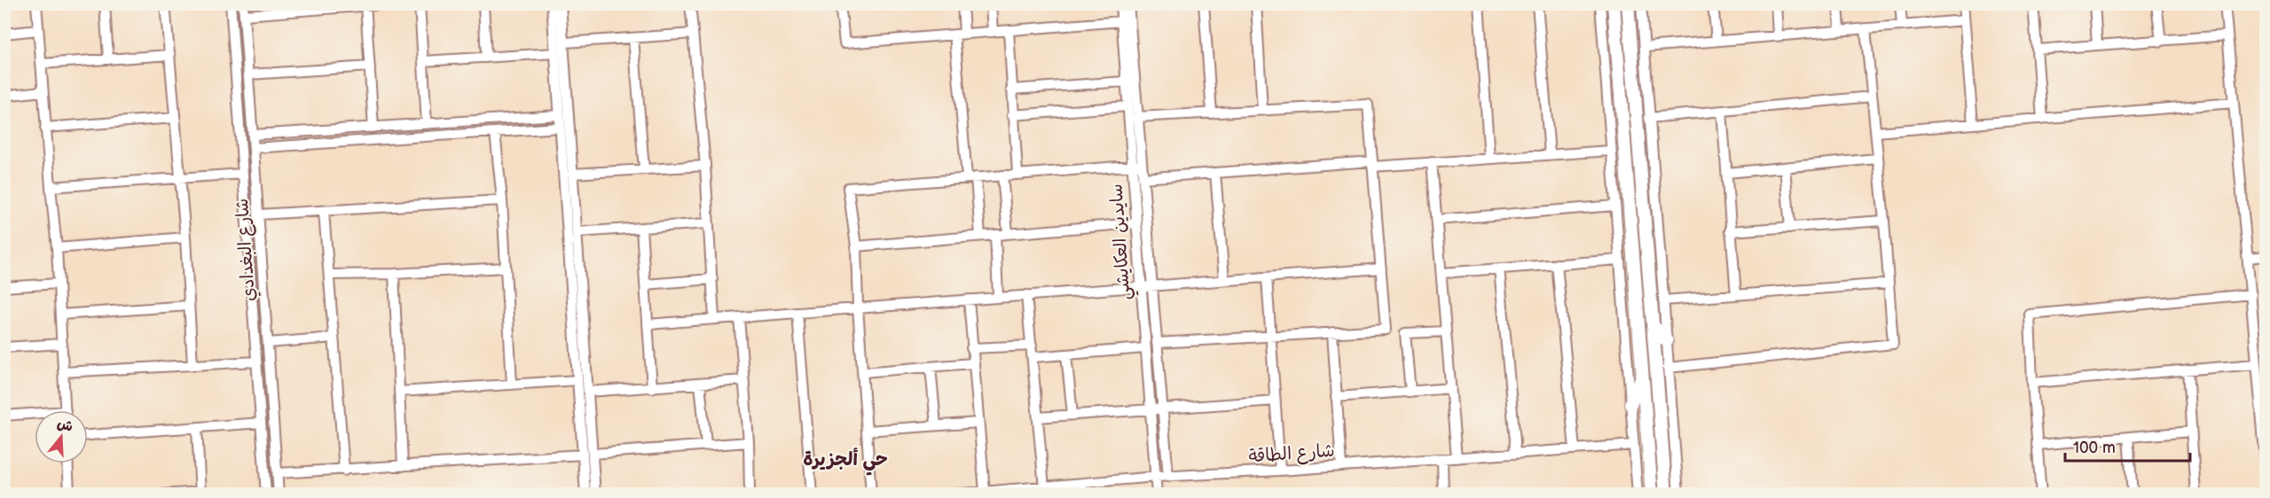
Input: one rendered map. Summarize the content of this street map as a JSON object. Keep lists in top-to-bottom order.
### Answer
{
  "streets": {
    "street": ["سايدين العكايشي", "شارع البغدادي", "شارع الطاقة"]
  },
  "crossings": [
    ["سايدين العكايشي", "شارع الطاقة"]
  ],
  "districts": ["حي ألجزيرة"],
  "scale_bar": "100 m",
  "north": "top"
}
